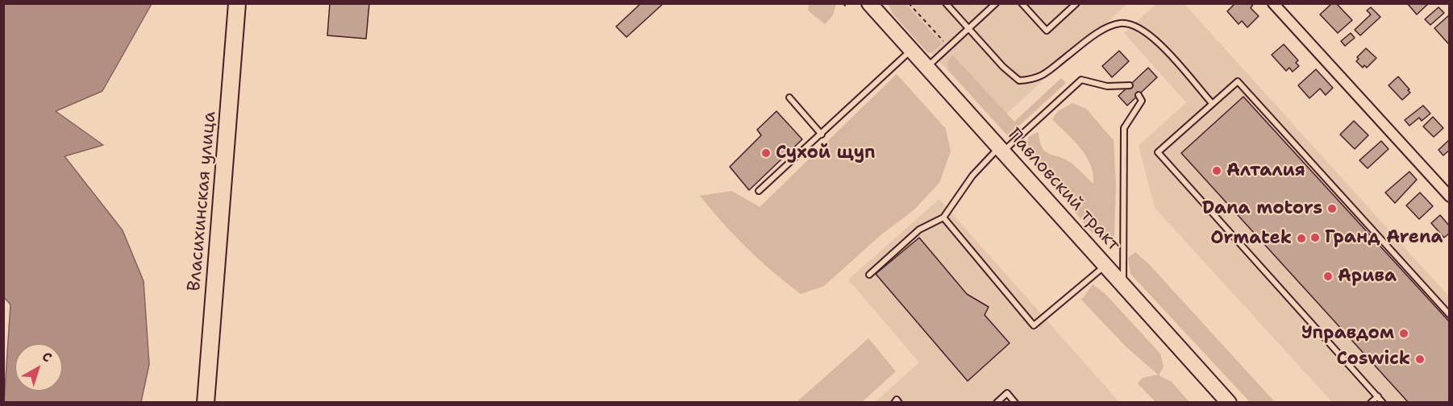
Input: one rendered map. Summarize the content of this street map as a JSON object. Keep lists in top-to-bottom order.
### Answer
{
  "streets": {
    "highway": ["Власихинская улица"],
    "main road": ["Павловский тракт"]
  },
  "places": [
    "Сухой щуп",
    "Алталия",
    "Dana motors",
    "Гранд Arena",
    "Ormatek",
    "Арива",
    "Управдом",
    "Coswick"
  ],
  "north": "top right"
}
